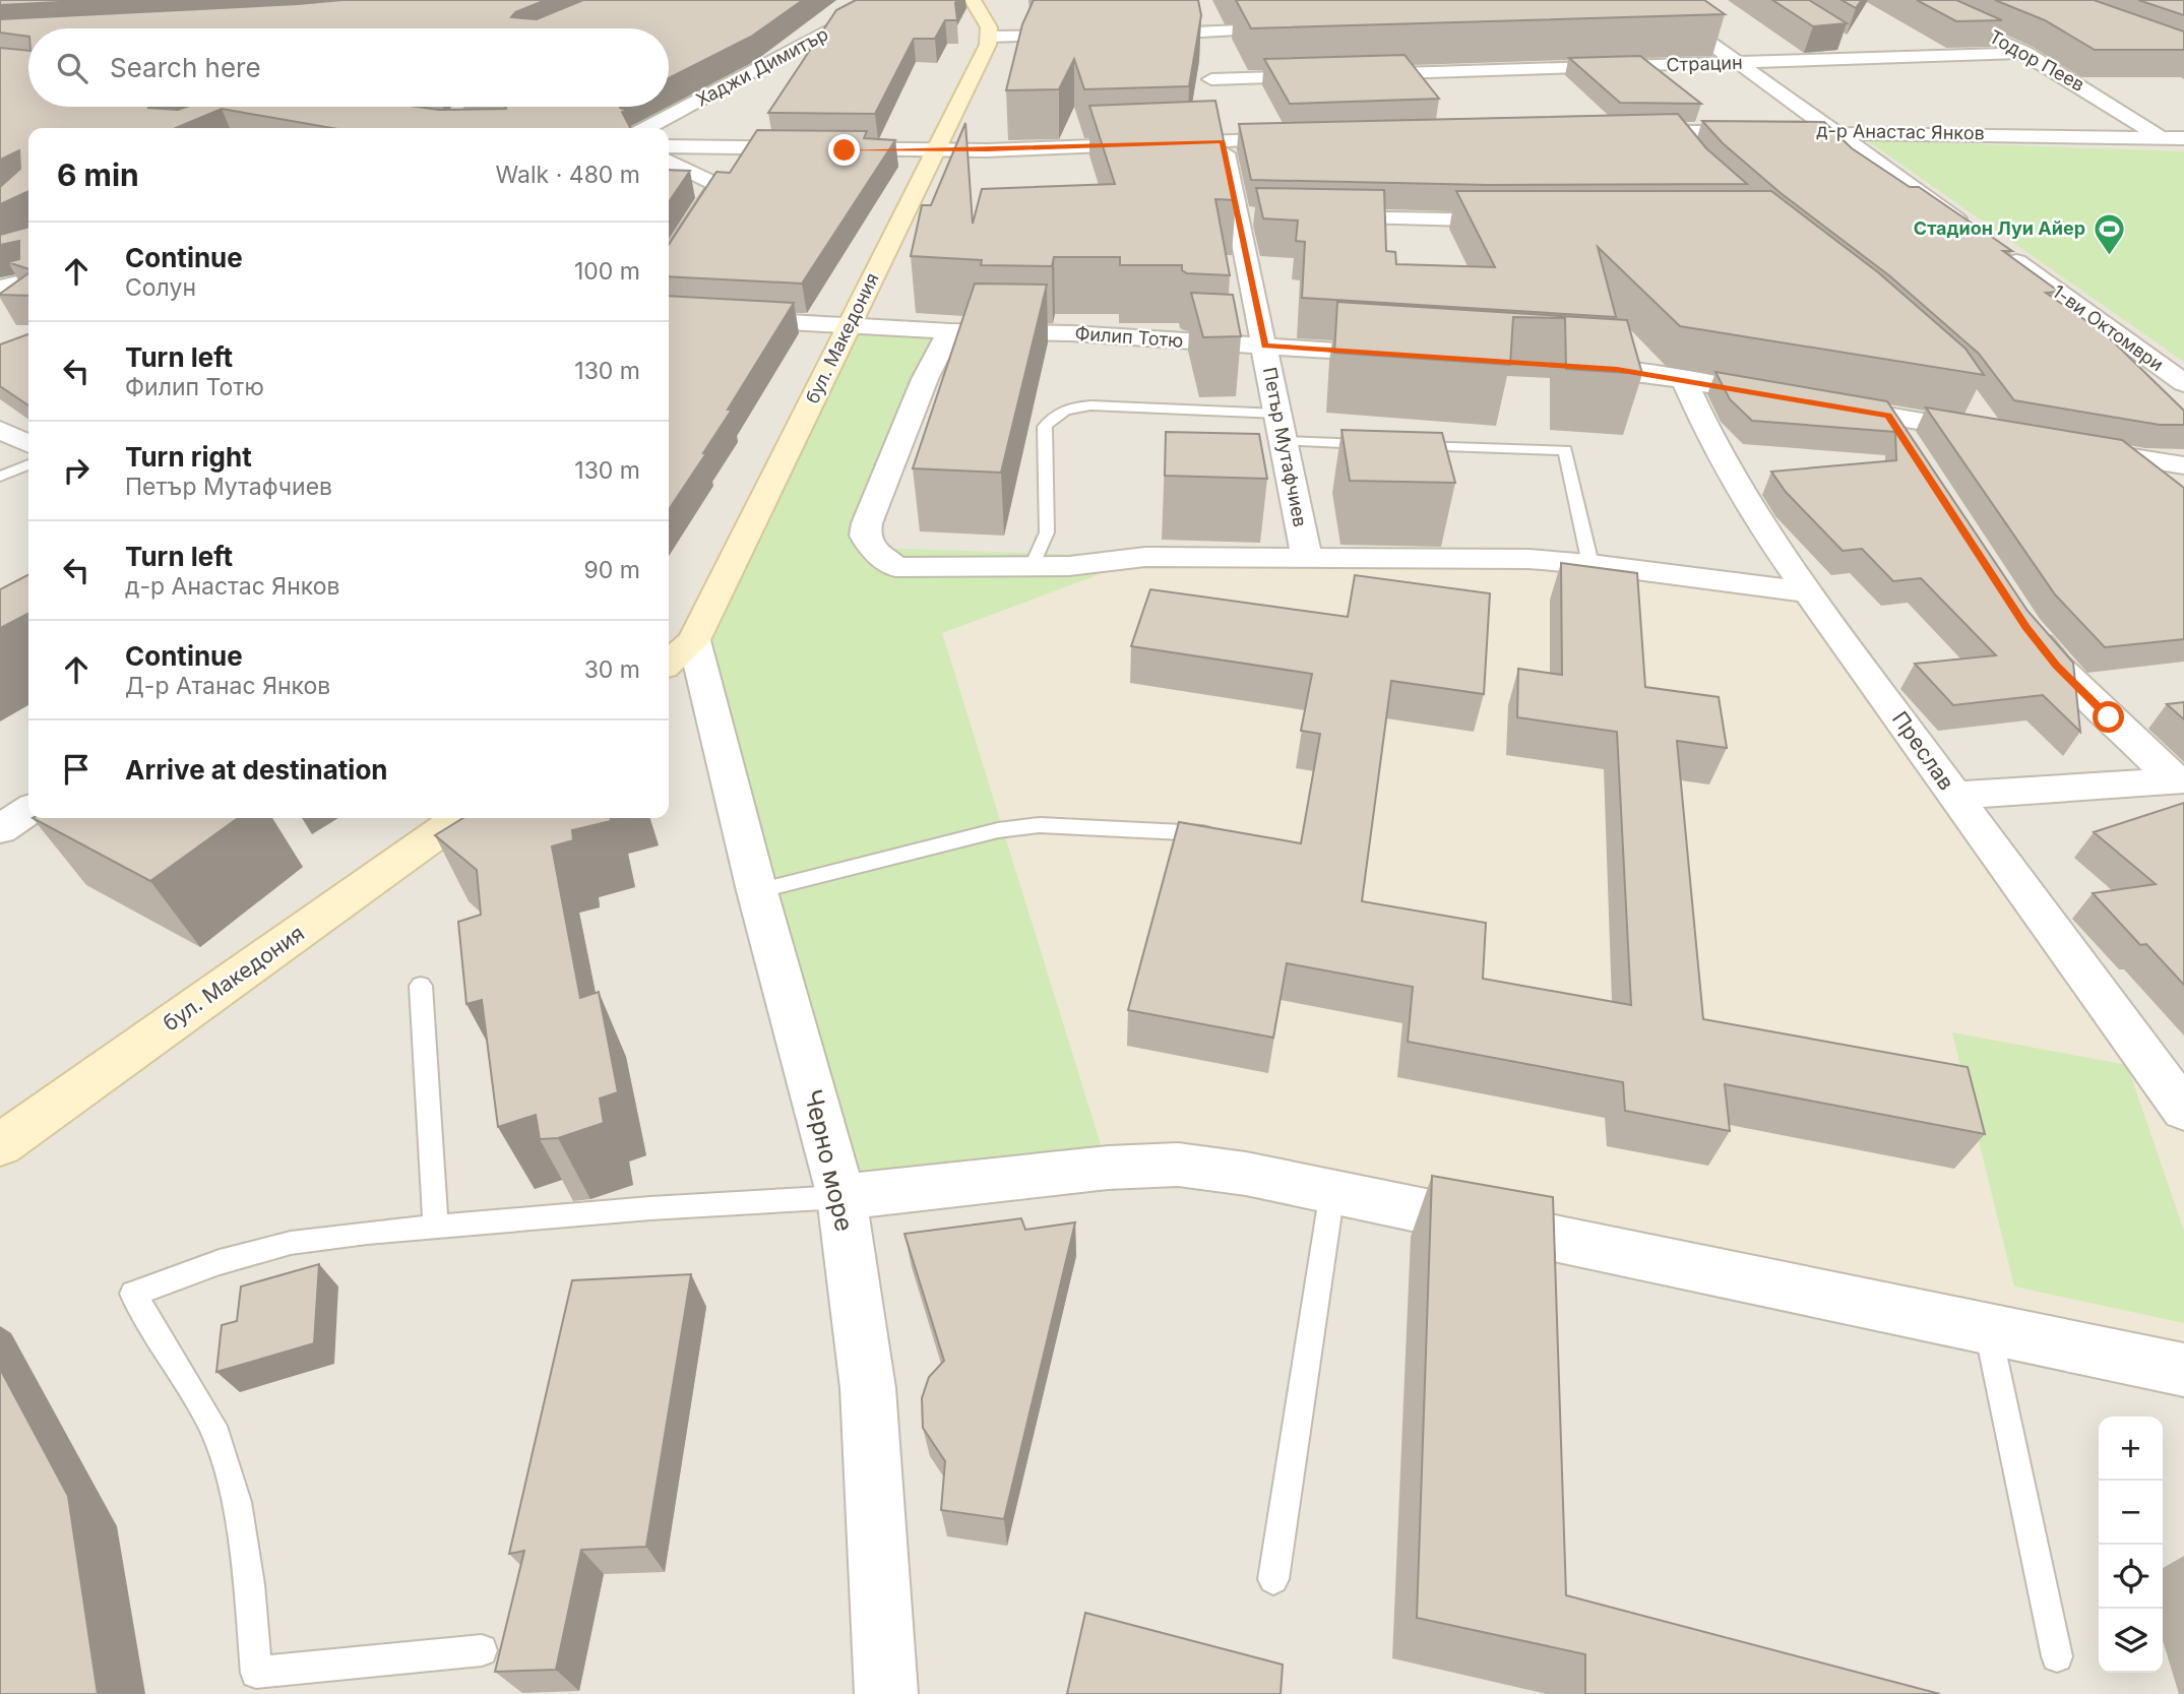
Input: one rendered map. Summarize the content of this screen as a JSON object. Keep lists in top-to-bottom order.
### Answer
{
  "streets": {
    "street": [
      "Тодор Пеев",
      "Страцин",
      "Хаджи Димитър",
      "д-р Анастас Янков",
      "1-ви Октомври",
      "Филип Тотю",
      "бул. Македония",
      "Петър Мутафчиев",
      "Преслав",
      "Черно море"
    ]
  },
  "crossings": [
    ["Тодор Пеев", "Страцин"],
    ["Тодор Пеев", "д-р Анастас Янков"],
    ["Страцин", "Петър Мутафчиев"],
    ["Филип Тотю", "бул. Македония"],
    ["Филип Тотю", "Петър Мутафчиев"],
    ["бул. Македония", "Черно море"]
  ],
  "places": {
    "sports": ["Стадион Луи Айер"]
  },
  "page": {
    "search": "Search here",
    "heading": ["6 min", "Walk · 480 m"],
    "list": [
      ["Continue", "Солун", "100 m"],
      ["Turn left", "Филип Тотю", "130 m"],
      ["Turn right", "Петър Мутафчиев", "130 m"],
      ["Turn left", "д-р Анастас Янков", "90 m"],
      ["Continue", "Д-р Атанас Янков", "30 m"],
      "Arrive at destination"
    ],
    "map_buttons": ["+", "−"]
  }
}
